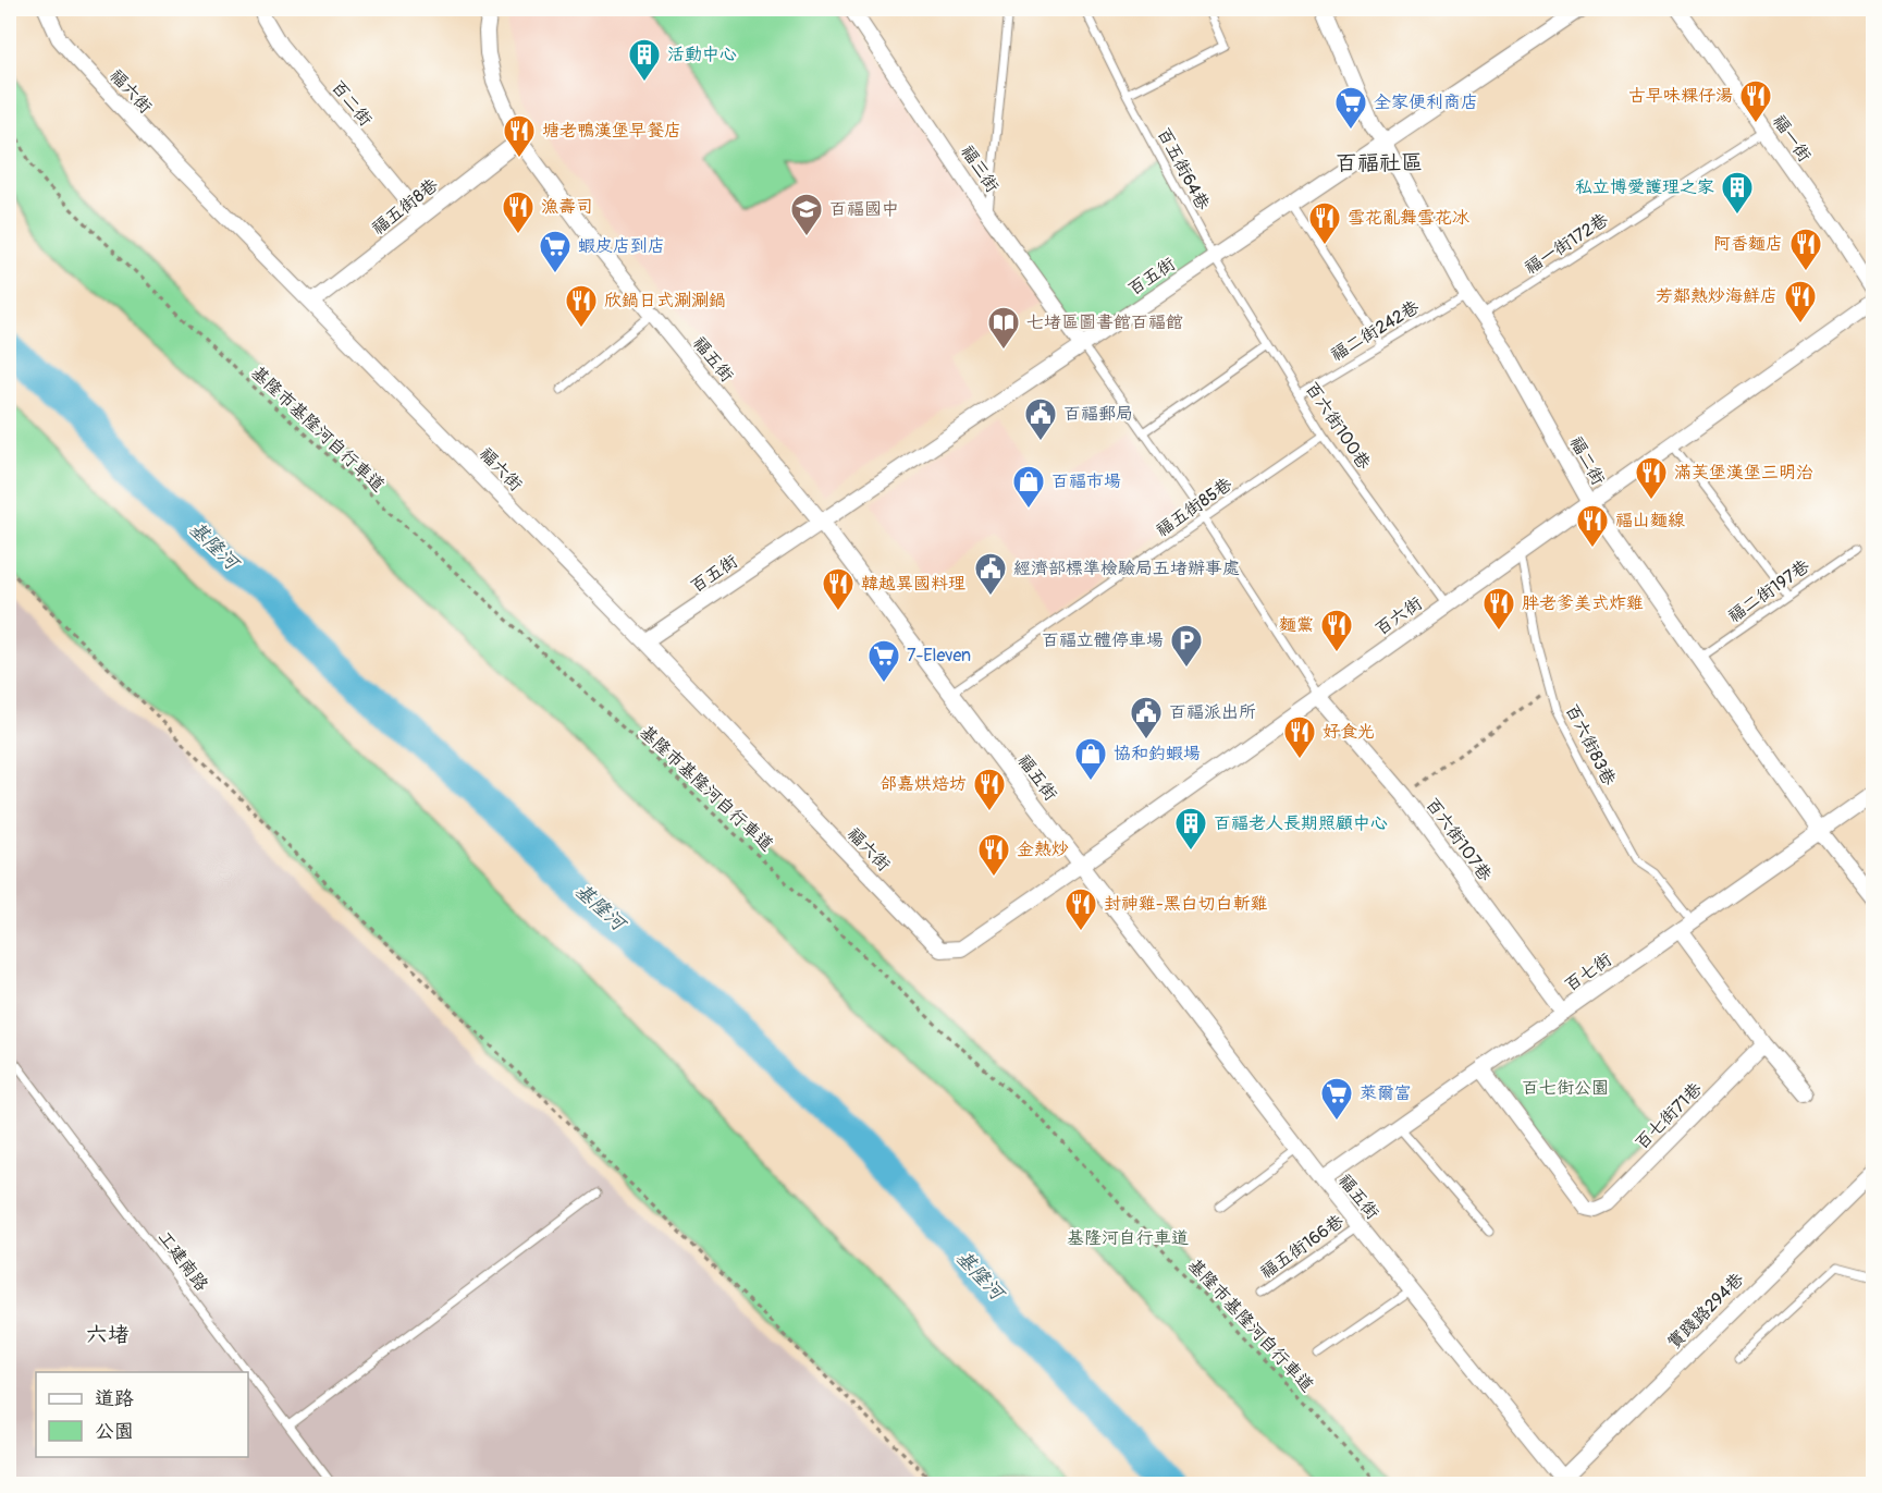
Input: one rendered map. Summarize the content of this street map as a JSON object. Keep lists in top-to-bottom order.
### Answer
{
  "streets": {
    "street": [
      "福六街",
      "百二街",
      "福一街",
      "福三街",
      "福五街8巷",
      "百五街",
      "福五街",
      "福二街",
      "百六街",
      "百六街107巷",
      "百七街",
      "百七街71巷",
      "實踐路294巷"
    ],
    "lane": [
      "百五街64巷",
      "福一街172巷",
      "福二街242巷",
      "百六街100巷",
      "福五街85巷",
      "福二街197巷",
      "百六街83巷",
      "福五街166巷",
      "工建南路"
    ],
    "path": ["基隆市基隆河自行車道"]
  },
  "crossings": [
    ["福六街", "福五街8巷"],
    ["福六街", "百五街"],
    ["福六街", "百六街"],
    ["百二街", "福五街8巷"],
    ["福一街", "福一街172巷"],
    ["福三街", "百五街"],
    ["百五街64巷", "百五街"],
    ["百五街64巷", "百六街100巷"],
    ["福五街8巷", "福五街"],
    ["福一街172巷", "福二街"],
    ["百五街", "福五街"],
    ["百五街", "百六街100巷"],
    ["百五街", "福二街"],
    ["福二街242巷", "百六街100巷"],
    ["福二街242巷", "福二街"],
    ["福五街", "福五街85巷"],
    ["福五街", "百六街"],
    ["福五街", "百七街"],
    ["福五街", "福五街166巷"],
    ["福五街", "實踐路294巷"],
    ["百六街100巷", "福五街85巷"],
    ["百六街100巷", "百六街"],
    ["福二街", "福二街197巷"],
    ["福二街", "百六街"],
    ["福二街", "百七街"],
    ["百六街", "百六街83巷"],
    ["百六街", "百六街107巷"],
    ["百六街83巷", "百七街"],
    ["百六街107巷", "百七街"],
    ["百七街", "百七街71巷"]
  ],
  "districts": ["百福社區", "六堵"],
  "water": ["基隆河"],
  "parks": ["百七街公園", "基隆河自行車道"],
  "places": {
    "building": ["活動中心", "私立博愛護理之家", "百福老人長期照顧中心"],
    "restaurant": [
      "古早味粿仔湯",
      "塘老鴨漢堡早餐店",
      "漁壽司",
      "雪花亂舞雪花冰",
      "阿香麵店",
      "芳鄰熱炒海鮮店",
      "欣鍋日式涮涮鍋",
      "滿芙堡漢堡三明治",
      "福山麵線",
      "韓越異國料理",
      "胖老爹美式炸雞",
      "麵黨",
      "好食光",
      "郃嘉烘焙坊",
      "金熱炒",
      "封神雞-黑白切白斬雞"
    ],
    "supermarket": [
      "全家便利商店",
      "蝦皮店到店",
      "7-Eleven",
      "萊爾富"
    ],
    "school or university": ["百福國中"],
    "library": ["七堵區圖書館百福館"],
    "public building": ["百福郵局", "經濟部標準檢驗局五堵辦事處", "百福派出所"],
    "shop": ["百福市場", "協和釣蝦場"],
    "parking": ["百福立體停車場"]
  },
  "legend": ["道路", "公園"]
}
